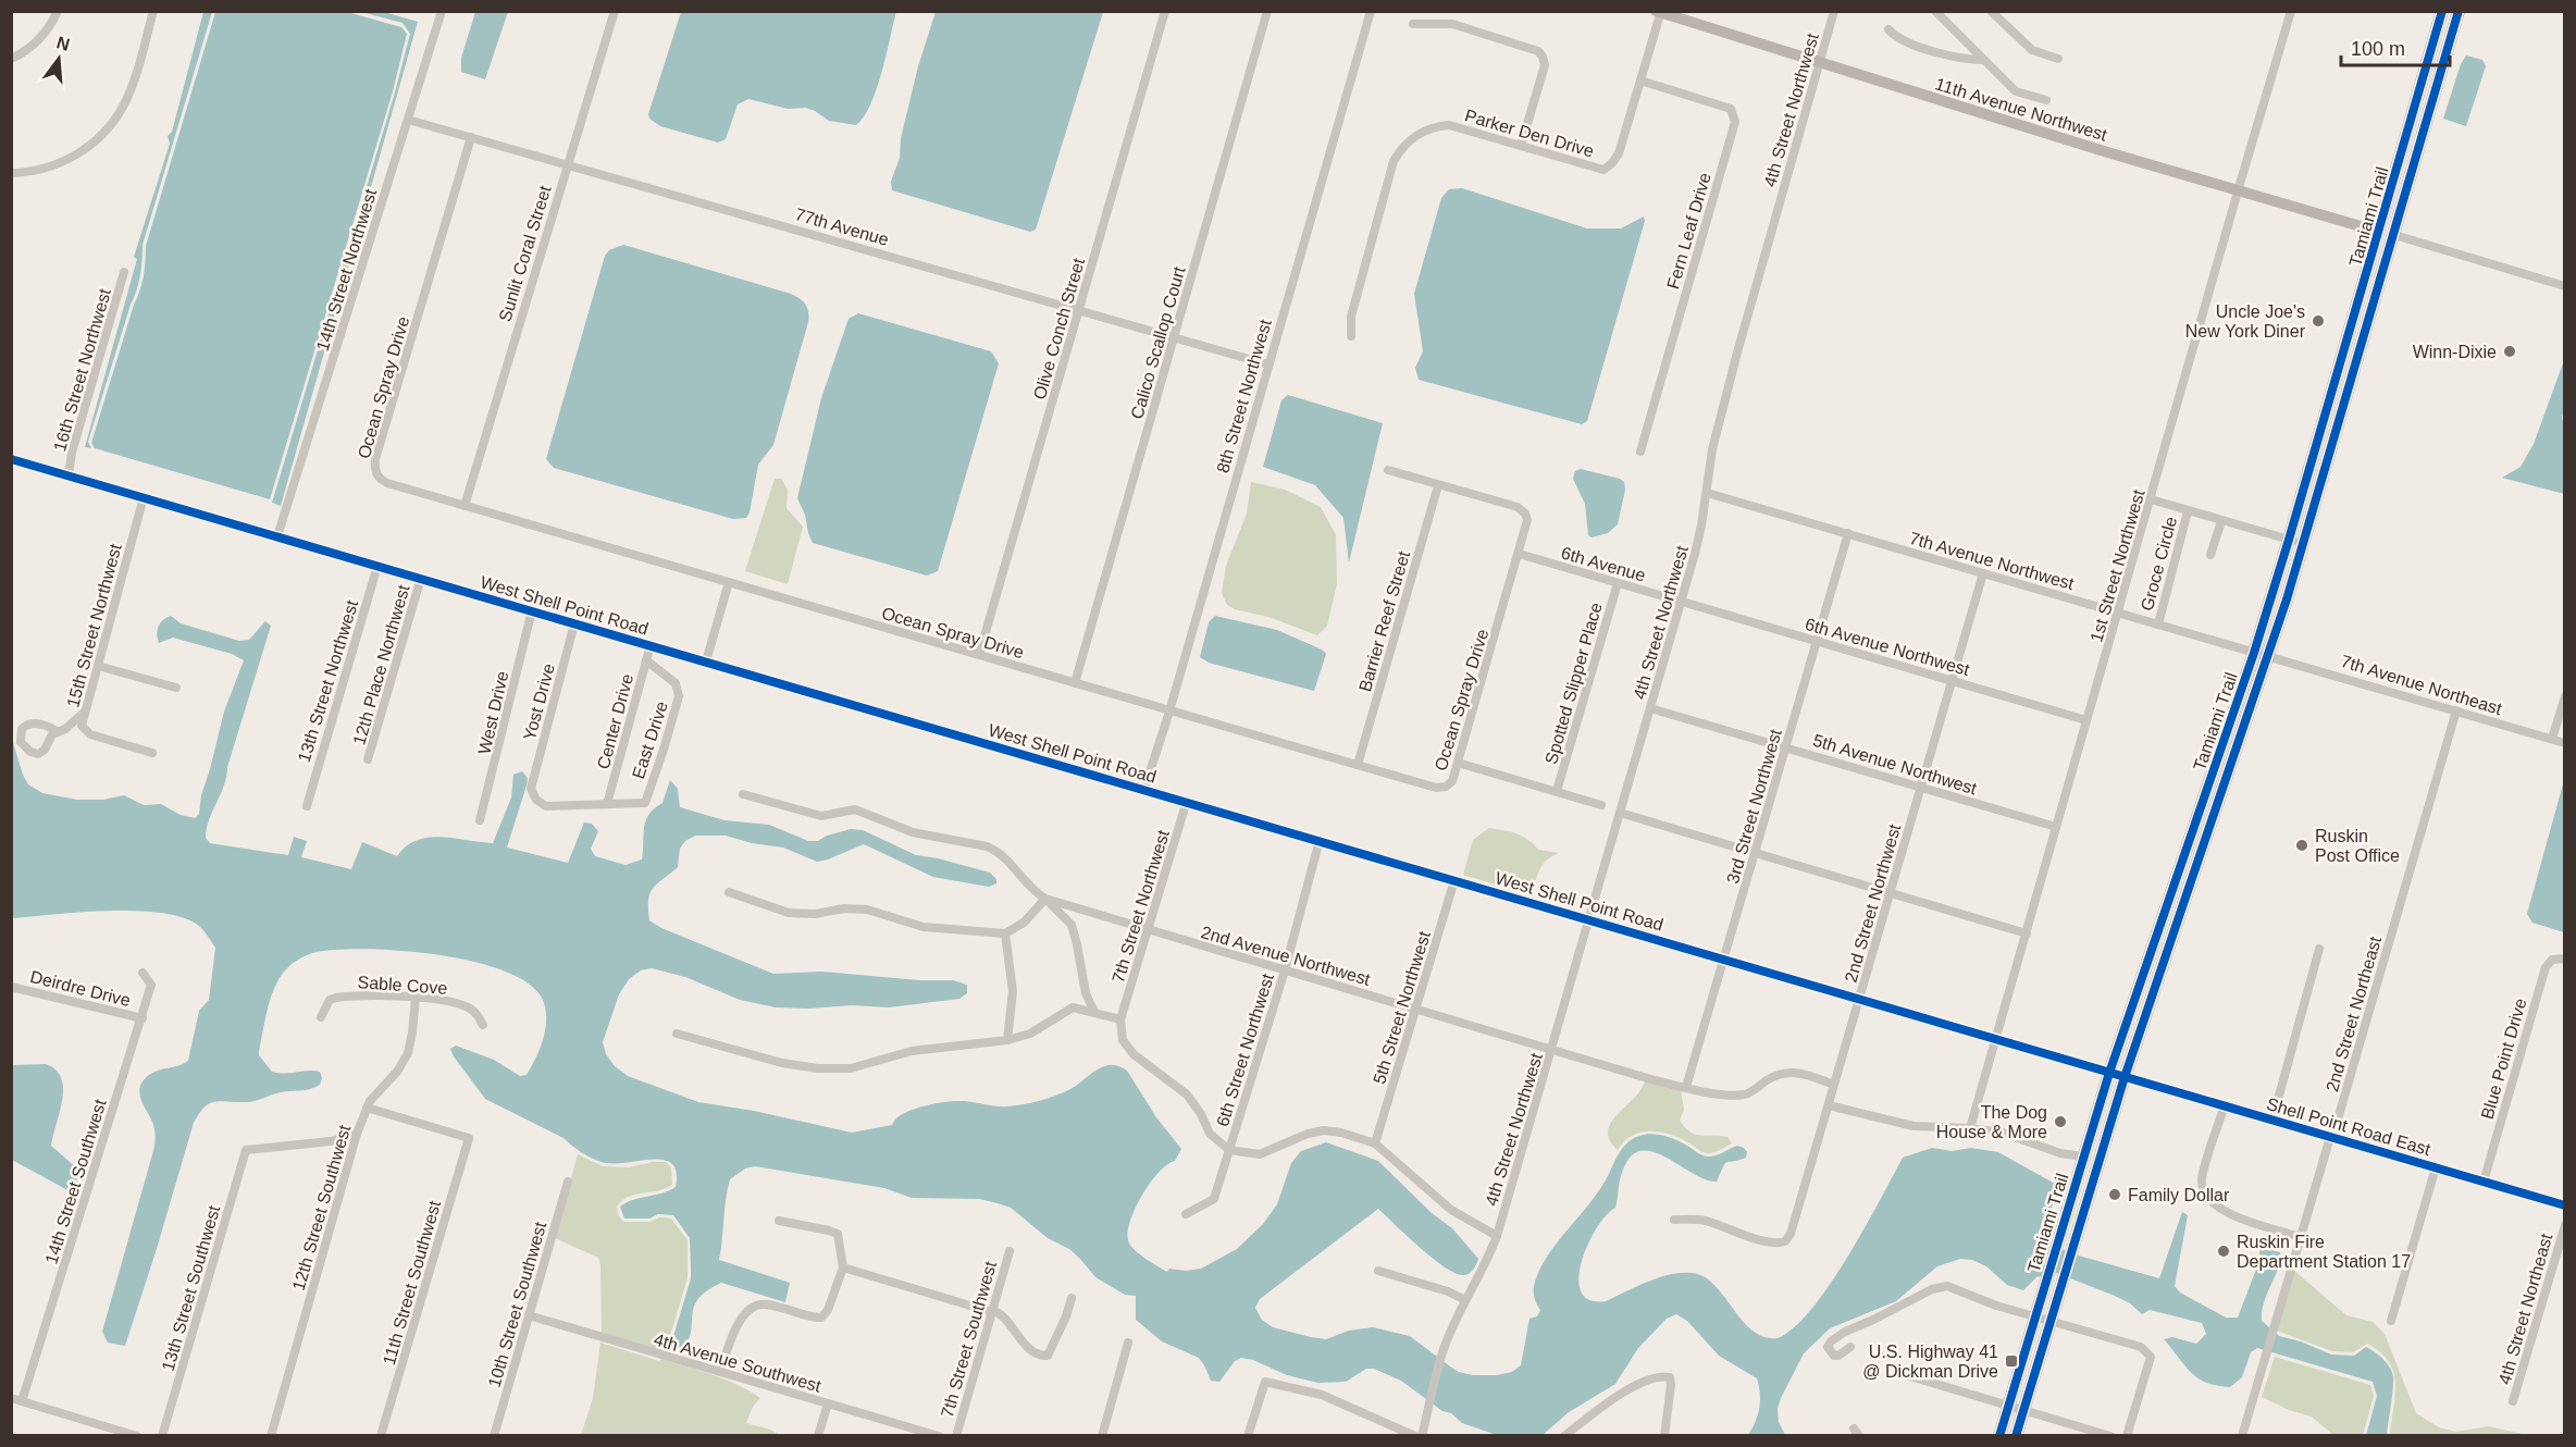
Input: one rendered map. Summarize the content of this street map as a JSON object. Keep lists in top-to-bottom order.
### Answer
{
  "streets": {
    "main road": ["Tamiami Trail"],
    "street": [
      "11th Avenue Northwest",
      "4th Street Northwest",
      "Parker Den Drive",
      "77th Avenue",
      "Fern Leaf Drive",
      "Sunlit Coral Street",
      "14th Street Northwest",
      "Olive Conch Street",
      "Calico Scallop Court",
      "16th Street Northwest",
      "Ocean Spray Drive",
      "8th Street Northwest",
      "7th Avenue Northwest",
      "6th Avenue",
      "Groce Circle",
      "1st Street Northwest",
      "West Shell Point Road",
      "Barrier Reef Street",
      "15th Street Northwest",
      "6th Avenue Northwest",
      "12th Place Northwest",
      "13th Street Northwest",
      "Spotted Slipper Place",
      "7th Avenue Northeast",
      "Yost Drive",
      "West Drive",
      "Center Drive",
      "East Drive",
      "5th Avenue Northwest",
      "3rd Street Northwest",
      "2nd Street Northwest",
      "7th Street Northwest",
      "2nd Avenue Northwest",
      "Sable Cove",
      "Deirdre Drive",
      "5th Street Northwest",
      "2nd Street Northeast",
      "6th Street Northwest",
      "Blue Point Drive",
      "Shell Point Road East",
      "14th Street Southwest",
      "12th Street Southwest",
      "11th Street Southwest",
      "13th Street Southwest",
      "10th Street Southwest",
      "4th Street Northeast",
      "7th Street Southwest",
      "4th Avenue Southwest"
    ]
  },
  "crossings": [
    ["11th Avenue Northwest", "4th Street Northwest"],
    ["11th Avenue Northwest", "Parker Den Drive"],
    ["11th Avenue Northwest", "Tamiami Trail"],
    ["11th Avenue Northwest", "1st Street Northwest"],
    ["4th Street Northwest", "7th Avenue Northwest"],
    ["4th Street Northwest", "6th Avenue"],
    ["4th Street Northwest", "West Shell Point Road"],
    ["4th Street Northwest", "6th Avenue Northwest"],
    ["4th Street Northwest", "5th Avenue Northwest"],
    ["4th Street Northwest", "2nd Avenue Northwest"],
    ["Parker Den Drive", "Fern Leaf Drive"],
    ["Tamiami Trail", "7th Avenue Northwest"],
    ["Tamiami Trail", "West Shell Point Road"],
    ["Tamiami Trail", "7th Avenue Northeast"],
    ["Tamiami Trail", "Shell Point Road East"],
    ["77th Avenue", "Sunlit Coral Street"],
    ["77th Avenue", "14th Street Northwest"],
    ["77th Avenue", "Olive Conch Street"],
    ["77th Avenue", "Calico Scallop Court"],
    ["77th Avenue", "Ocean Spray Drive"],
    ["77th Avenue", "8th Street Northwest"],
    ["Sunlit Coral Street", "Ocean Spray Drive"],
    ["14th Street Northwest", "West Shell Point Road"],
    ["Olive Conch Street", "Ocean Spray Drive"],
    ["Calico Scallop Court", "Ocean Spray Drive"],
    ["16th Street Northwest", "West Shell Point Road"],
    ["Ocean Spray Drive", "8th Street Northwest"],
    ["Ocean Spray Drive", "6th Avenue"],
    ["Ocean Spray Drive", "Barrier Reef Street"],
    ["8th Street Northwest", "West Shell Point Road"],
    ["7th Avenue Northwest", "Groce Circle"],
    ["7th Avenue Northwest", "1st Street Northwest"],
    ["7th Avenue Northwest", "7th Avenue Northeast"],
    ["7th Avenue Northwest", "3rd Street Northwest"],
    ["7th Avenue Northwest", "2nd Street Northwest"],
    ["6th Avenue", "6th Avenue Northwest"],
    ["6th Avenue", "Spotted Slipper Place"],
    ["1st Street Northwest", "West Shell Point Road"],
    ["1st Street Northwest", "6th Avenue Northwest"],
    ["1st Street Northwest", "5th Avenue Northwest"],
    ["West Shell Point Road", "15th Street Northwest"],
    ["West Shell Point Road", "12th Place Northwest"],
    ["West Shell Point Road", "13th Street Northwest"],
    ["West Shell Point Road", "Yost Drive"],
    ["West Shell Point Road", "West Drive"],
    ["West Shell Point Road", "Center Drive"],
    ["West Shell Point Road", "3rd Street Northwest"],
    ["West Shell Point Road", "2nd Street Northwest"],
    ["West Shell Point Road", "7th Street Northwest"],
    ["West Shell Point Road", "5th Street Northwest"],
    ["West Shell Point Road", "6th Street Northwest"],
    ["West Shell Point Road", "Shell Point Road East"],
    ["6th Avenue Northwest", "3rd Street Northwest"],
    ["6th Avenue Northwest", "2nd Street Northwest"],
    ["7th Avenue Northeast", "2nd Street Northeast"],
    ["Yost Drive", "Center Drive"],
    ["Yost Drive", "East Drive"],
    ["Center Drive", "East Drive"],
    ["5th Avenue Northwest", "3rd Street Northwest"],
    ["5th Avenue Northwest", "2nd Street Northwest"],
    ["3rd Street Northwest", "2nd Avenue Northwest"],
    ["2nd Street Northwest", "2nd Avenue Northwest"],
    ["7th Street Northwest", "2nd Avenue Northwest"],
    ["2nd Avenue Northwest", "5th Street Northwest"],
    ["2nd Avenue Northwest", "6th Street Northwest"],
    ["Sable Cove", "12th Street Southwest"],
    ["Deirdre Drive", "14th Street Southwest"],
    ["2nd Street Northeast", "Shell Point Road East"],
    ["Blue Point Drive", "Shell Point Road East"],
    ["12th Street Southwest", "11th Street Southwest"],
    ["12th Street Southwest", "13th Street Southwest"],
    ["10th Street Southwest", "4th Avenue Southwest"]
  ],
  "places": {
    "other": [
      "Uncle Joe's New York Diner",
      "Winn-Dixie",
      "Ruskin Post Office",
      "The Dog House & More",
      "Family Dollar",
      "Ruskin Fire Department Station 17"
    ],
    "transit": ["U.S. Highway 41 @ Dickman Drive"]
  },
  "scale_bar": "100 m",
  "north": "top"
}
